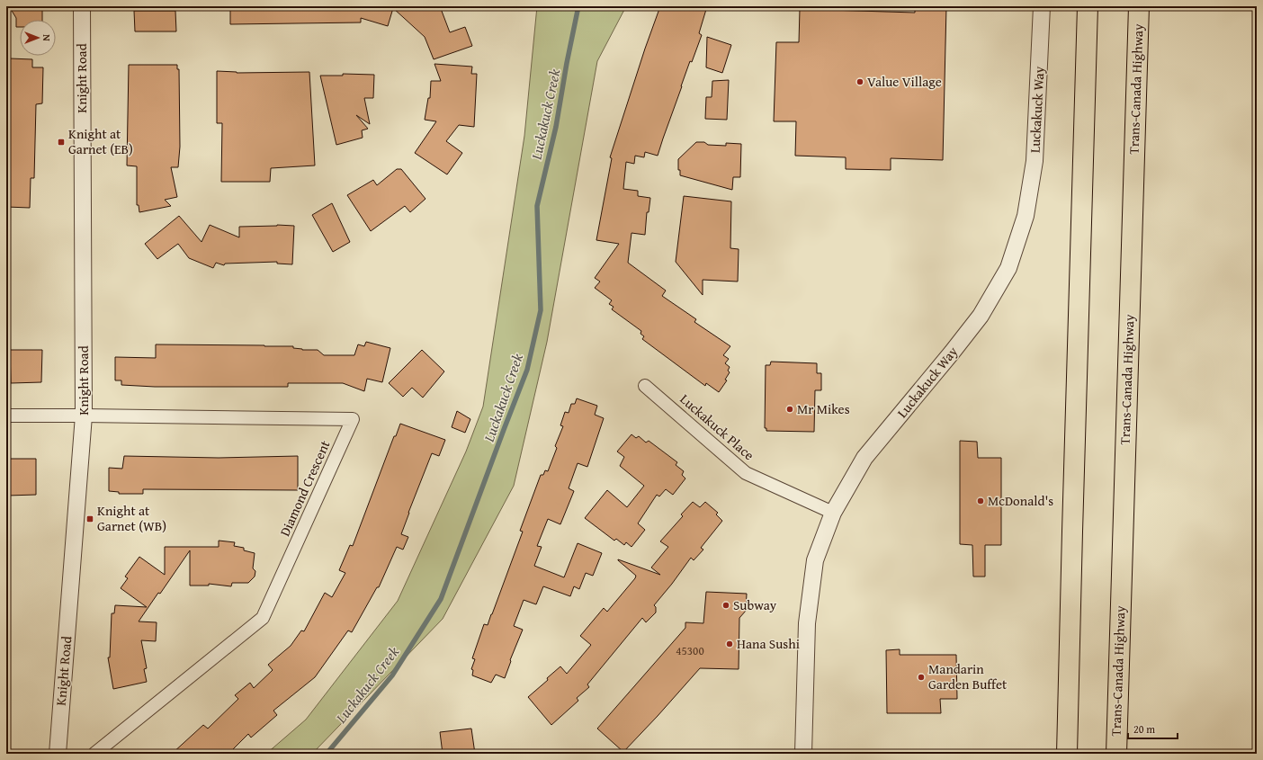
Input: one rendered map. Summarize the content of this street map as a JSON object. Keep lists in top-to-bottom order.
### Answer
{
  "streets": {
    "highway": ["Trans-Canada Highway"],
    "street": [
      "Knight Road",
      "Luckakuck Way",
      "Luckakuck Place",
      "Diamond Crescent"
    ]
  },
  "crossings": [
    ["Knight Road", "Diamond Crescent"],
    ["Luckakuck Way", "Luckakuck Place"]
  ],
  "water": ["Luckakuck Creek"],
  "places": {
    "other": [
      "Value Village",
      "Mr Mikes",
      "McDonald's",
      "Subway",
      "Hana Sushi",
      "Mandarin Garden Buffet"
    ],
    "transit": ["Knight at Garnet (EB)", "Knight at Garnet (WB)"]
  },
  "house_numbers": ["45300"],
  "scale_bar": "20 m",
  "north": "right"
}
